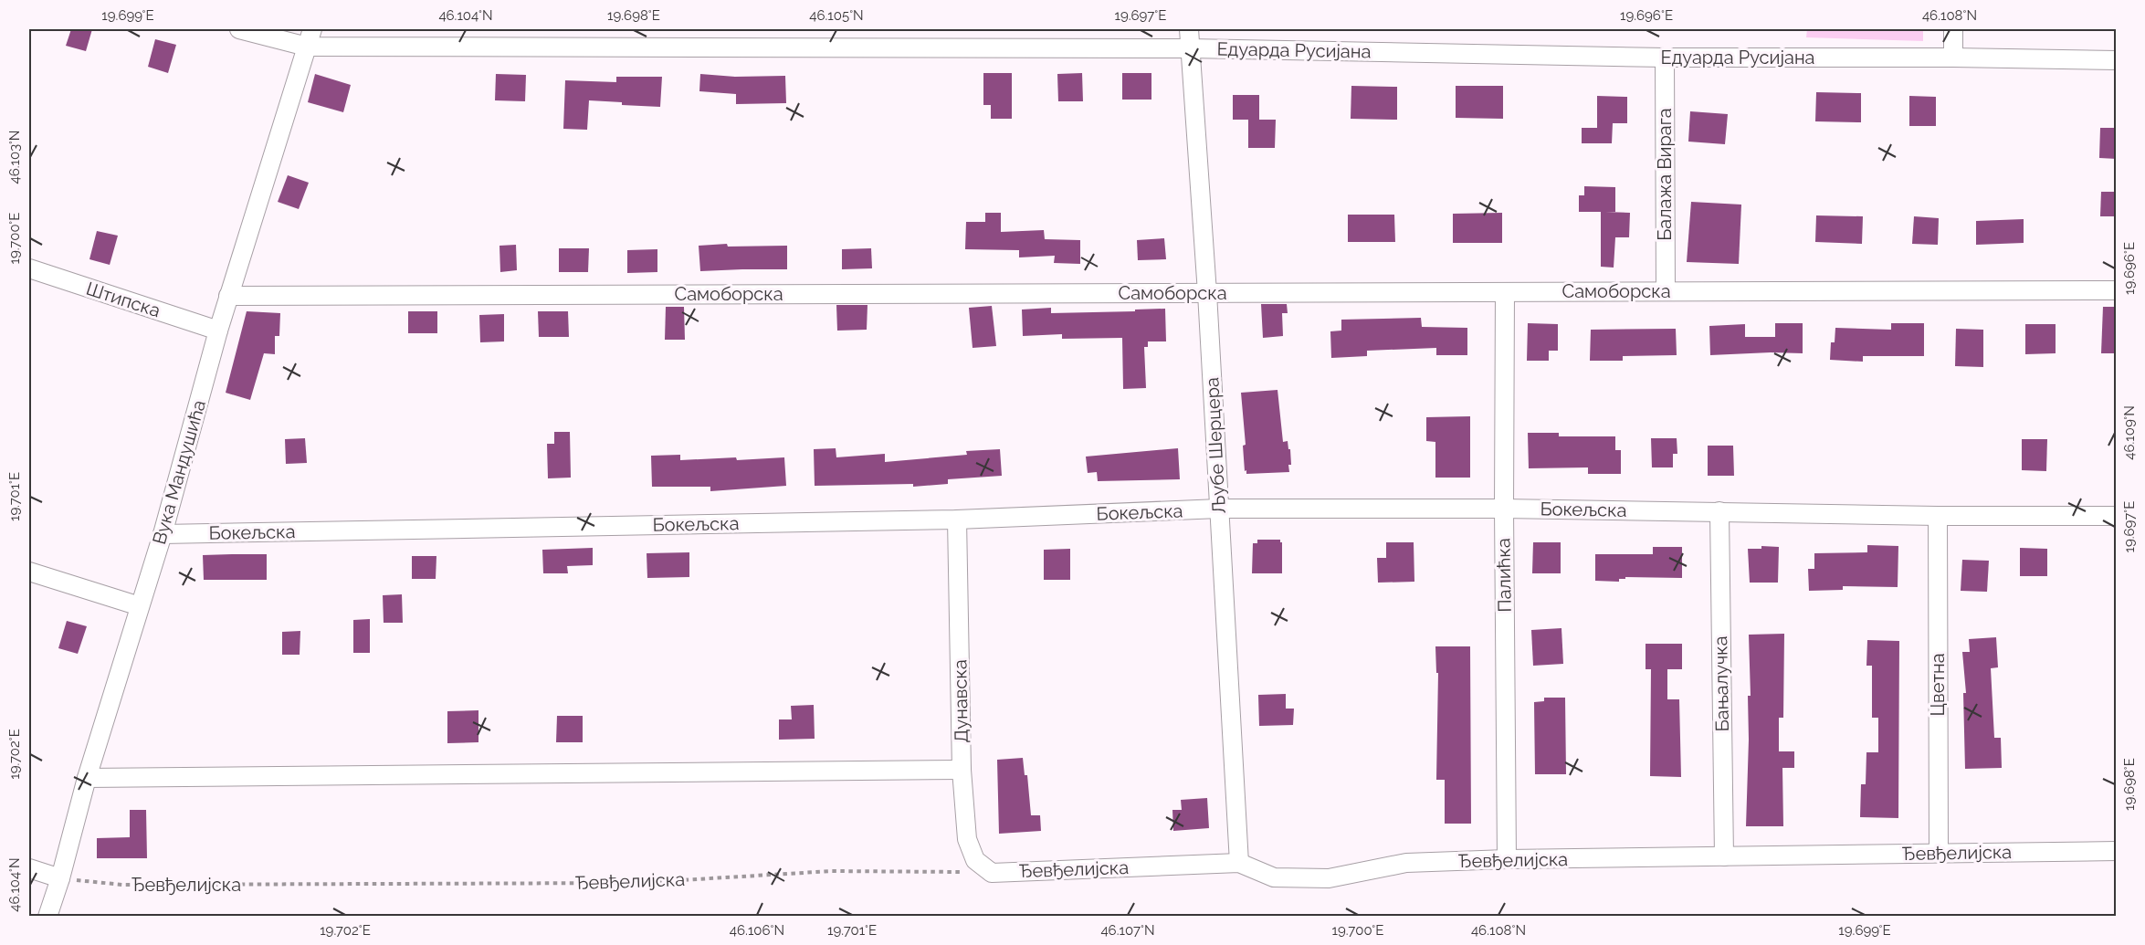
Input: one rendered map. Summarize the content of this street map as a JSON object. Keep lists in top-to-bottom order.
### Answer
{
  "streets": {
    "street": [
      "Едуарда Русијана",
      "Балажа Вирага",
      "Самоборска",
      "Штипска",
      "Љубе Шерцера",
      "Вука Мандушића",
      "Бокељска",
      "Палићка",
      "Бањалучка",
      "Цветна",
      "Дунавска",
      "Ђевђелијска"
    ]
  },
  "crossings": [
    ["Едуарда Русијана", "Балажа Вирага"],
    ["Едуарда Русијана", "Љубе Шерцера"],
    ["Едуарда Русијана", "Вука Мандушића"],
    ["Балажа Вирага", "Самоборска"],
    ["Самоборска", "Љубе Шерцера"],
    ["Самоборска", "Вука Мандушића"],
    ["Самоборска", "Палићка"],
    ["Штипска", "Вука Мандушића"],
    ["Љубе Шерцера", "Бокељска"],
    ["Љубе Шерцера", "Ђевђелијска"],
    ["Вука Мандушића", "Бокељска"],
    ["Вука Мандушића", "Ђевђелијска"],
    ["Бокељска", "Палићка"],
    ["Бокељска", "Бањалучка"],
    ["Бокељска", "Цветна"],
    ["Бокељска", "Дунавска"],
    ["Палићка", "Ђевђелијска"],
    ["Бањалучка", "Ђевђелијска"],
    ["Цветна", "Ђевђелијска"],
    ["Дунавска", "Ђевђелијска"]
  ],
  "coordinates": [
    "19.699°E",
    "46.104°N",
    "19.698°E",
    "46.105°N",
    "19.697°E",
    "19.696°E",
    "46.108°N",
    "46.103°N",
    "19.700°E",
    "46.109°N",
    "19.701°E",
    "19.702°E",
    "46.106°N",
    "46.107°N"
  ]
}
